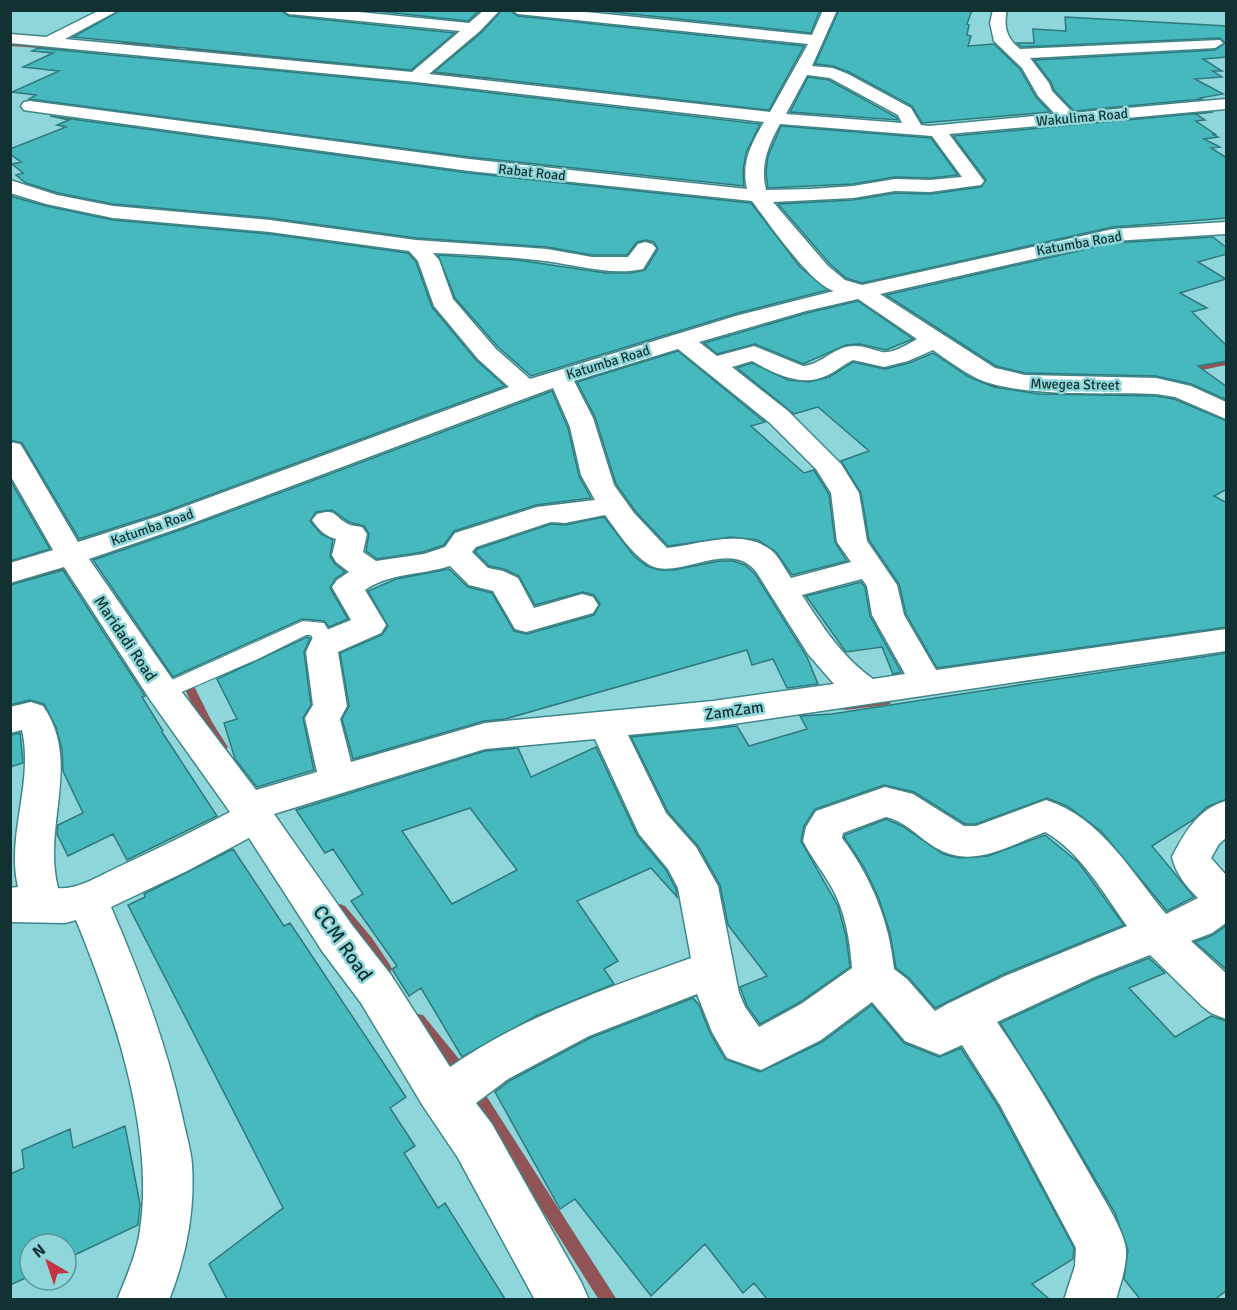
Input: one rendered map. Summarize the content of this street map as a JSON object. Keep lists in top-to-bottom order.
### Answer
{
  "streets": {
    "street": [
      "Wakulima Road",
      "Rabat Road",
      "Katumba Road",
      "Mwegea Street",
      "Maridadi Road",
      "ZamZam",
      "CCM Road"
    ]
  },
  "crossings": [
    ["Wakulima Road", "Rabat Road"],
    ["Rabat Road", "Mwegea Street"],
    ["Katumba Road", "Mwegea Street"],
    ["Katumba Road", "Maridadi Road"],
    ["Maridadi Road", "ZamZam"],
    ["Maridadi Road", "CCM Road"],
    ["ZamZam", "CCM Road"]
  ],
  "north": "top left"
}
